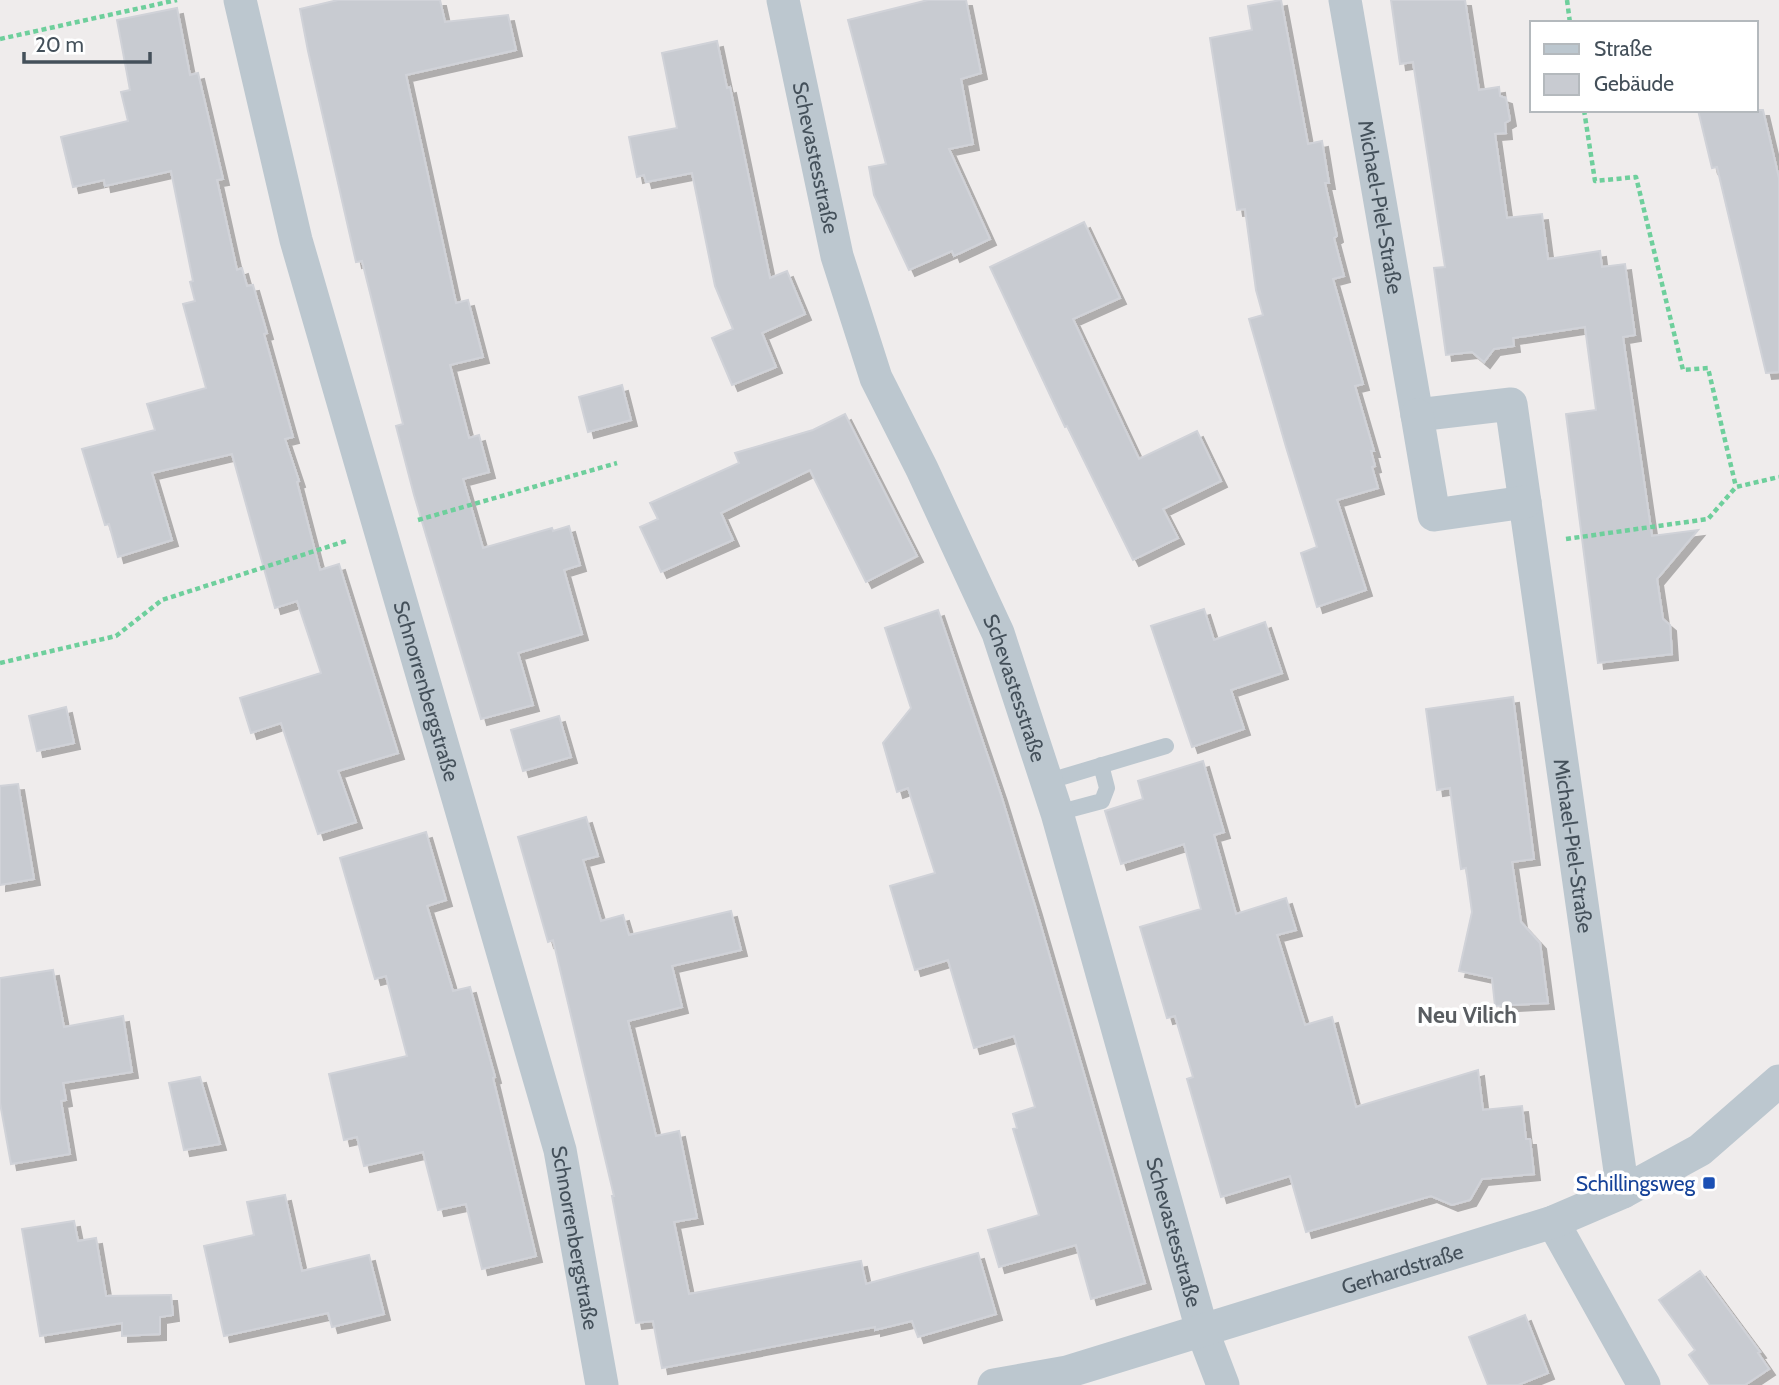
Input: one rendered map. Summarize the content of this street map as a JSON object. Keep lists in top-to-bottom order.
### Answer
{
  "streets": {
    "street": [
      "Schevastesstraße",
      "Michael-Piel-Straße",
      "Schnorrenbergstraße",
      "Gerhardstraße"
    ]
  },
  "crossings": [
    ["Schevastesstraße", "Gerhardstraße"],
    ["Michael-Piel-Straße", "Gerhardstraße"]
  ],
  "districts": ["Neu Vilich"],
  "places": {
    "transit": ["Schillingsweg"]
  },
  "legend": ["Straße", "Gebäude"],
  "scale_bar": "20 m"
}
